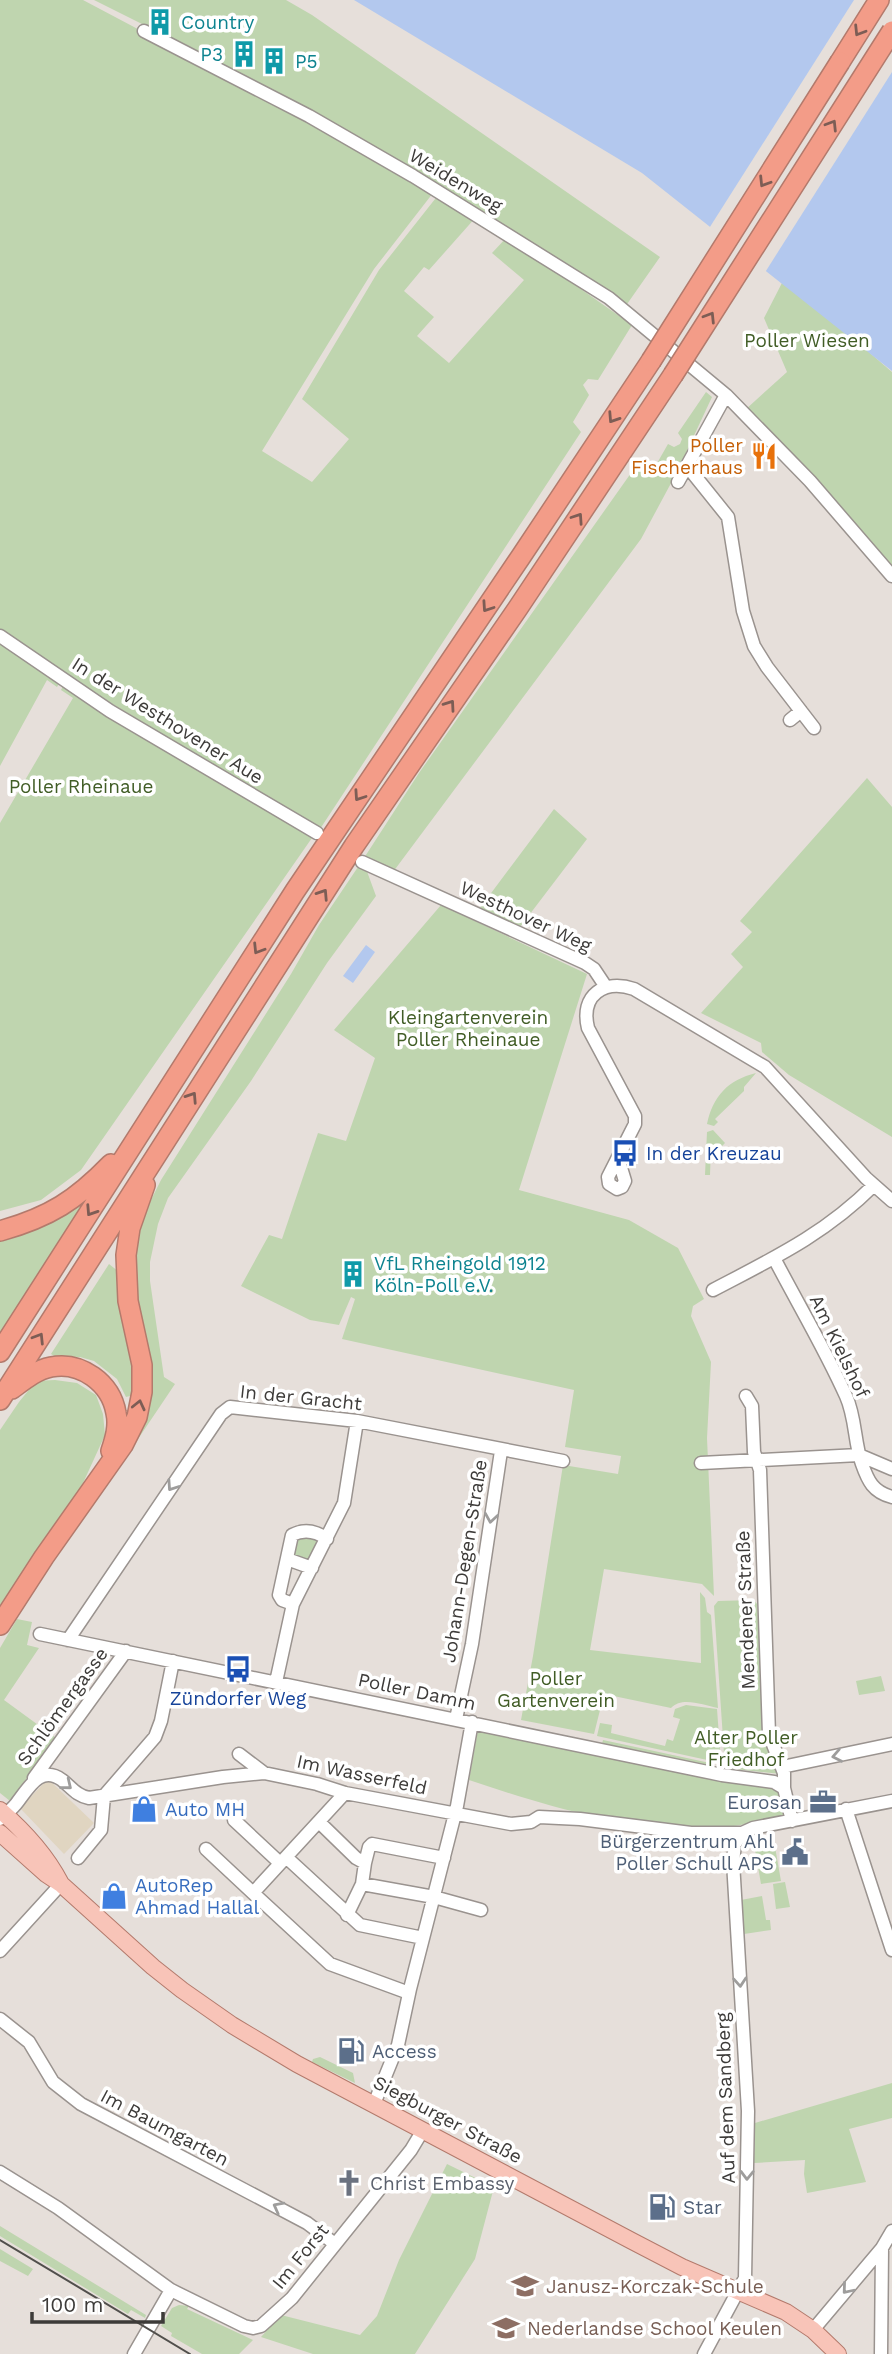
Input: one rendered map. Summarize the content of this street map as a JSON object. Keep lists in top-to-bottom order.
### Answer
{
  "streets": {
    "main road": ["Siegburger Straße"],
    "street": [
      "Weidenweg",
      "In der Westhovener Aue",
      "Westhover Weg",
      "Am Kielshof",
      "In der Gracht",
      "Johann-Degen-Straße",
      "Mendener Straße",
      "Poller Damm",
      "Schlömergasse",
      "Im Wasserfeld",
      "Auf dem Sandberg",
      "Im Baumgarten",
      "Im Forst"
    ]
  },
  "crossings": [
    ["In der Gracht", "Johann-Degen-Straße"],
    ["In der Gracht", "Poller Damm"],
    ["Johann-Degen-Straße", "Poller Damm"],
    ["Mendener Straße", "Poller Damm"],
    ["Mendener Straße", "Im Wasserfeld"],
    ["Poller Damm", "Schlömergasse"],
    ["Schlömergasse", "Im Wasserfeld"],
    ["Im Wasserfeld", "Auf dem Sandberg"],
    ["Auf dem Sandberg", "Siegburger Straße"],
    ["Siegburger Straße", "Im Forst"],
    ["Im Baumgarten", "Im Forst"]
  ],
  "one_way": [
    "In der Gracht",
    "Johann-Degen-Straße",
    "Auf dem Sandberg",
    "Im Baumgarten"
  ],
  "parks": [
    "Poller Wiesen",
    "Poller Rheinaue",
    "Kleingartenverein Poller Rheinaue",
    "Poller Gartenverein",
    "Alter Poller Friedhof"
  ],
  "places": {
    "building": [
      "Country",
      "P3",
      "P5",
      "VfL Rheingold 1912 Köln-Poll e.V."
    ],
    "restaurant": ["Poller Fischerhaus"],
    "bus stop": ["In der Kreuzau", "Zündorfer Weg"],
    "office": ["Eurosan"],
    "shop": ["Auto MH", "AutoRep Ahmad Hallal"],
    "public building": ["Bürgerzentrum Ahl Poller Schull APS"],
    "fuel station": ["Access", "Star"],
    "church": ["Christ Embassy"],
    "school or university": ["Janusz-Korczak-Schule", "Nederlandse School Keulen"]
  },
  "scale_bar": "100 m"
}
